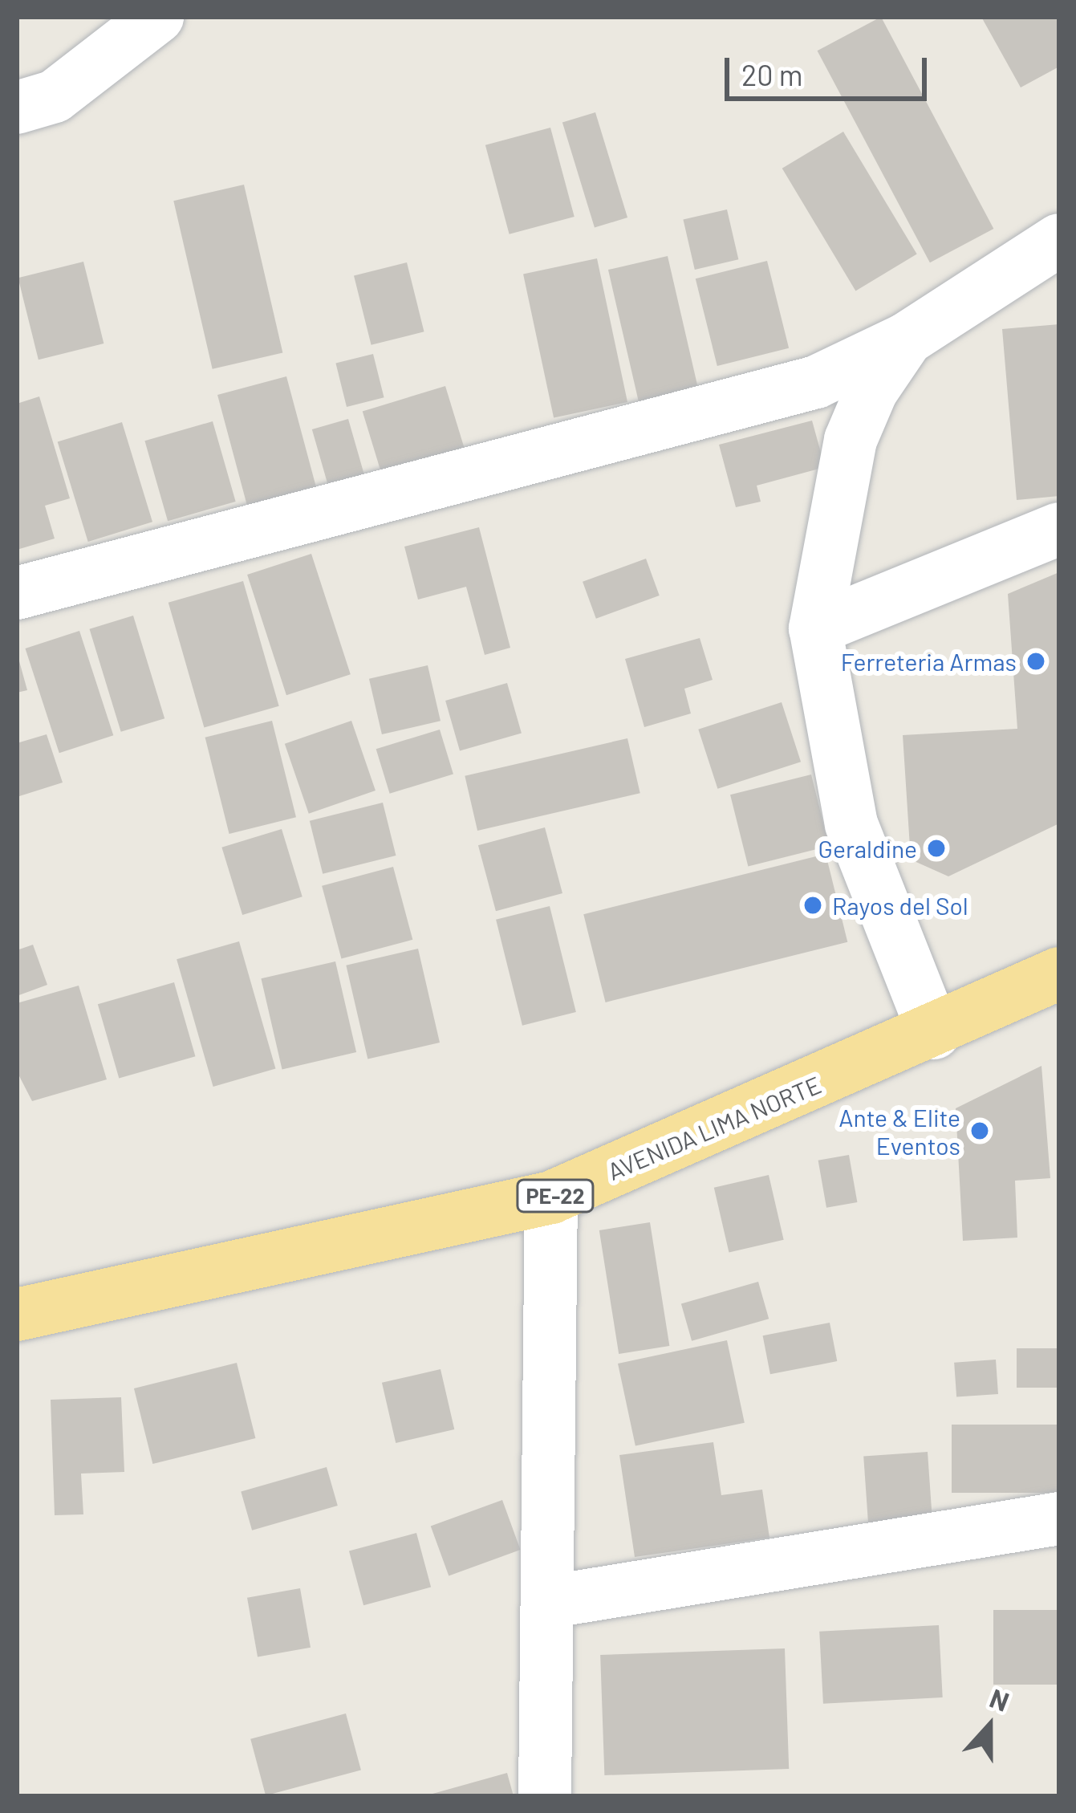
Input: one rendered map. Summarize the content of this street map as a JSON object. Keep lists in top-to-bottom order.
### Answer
{
  "streets": {
    "highway": ["AVENIDA LIMA NORTE", "PE-22"]
  },
  "places": [
    "Ferreteria Armas",
    "Geraldine",
    "Rayos del Sol",
    "Ante & Elite Eventos"
  ],
  "scale_bar": "20 m",
  "north": "top"
}
